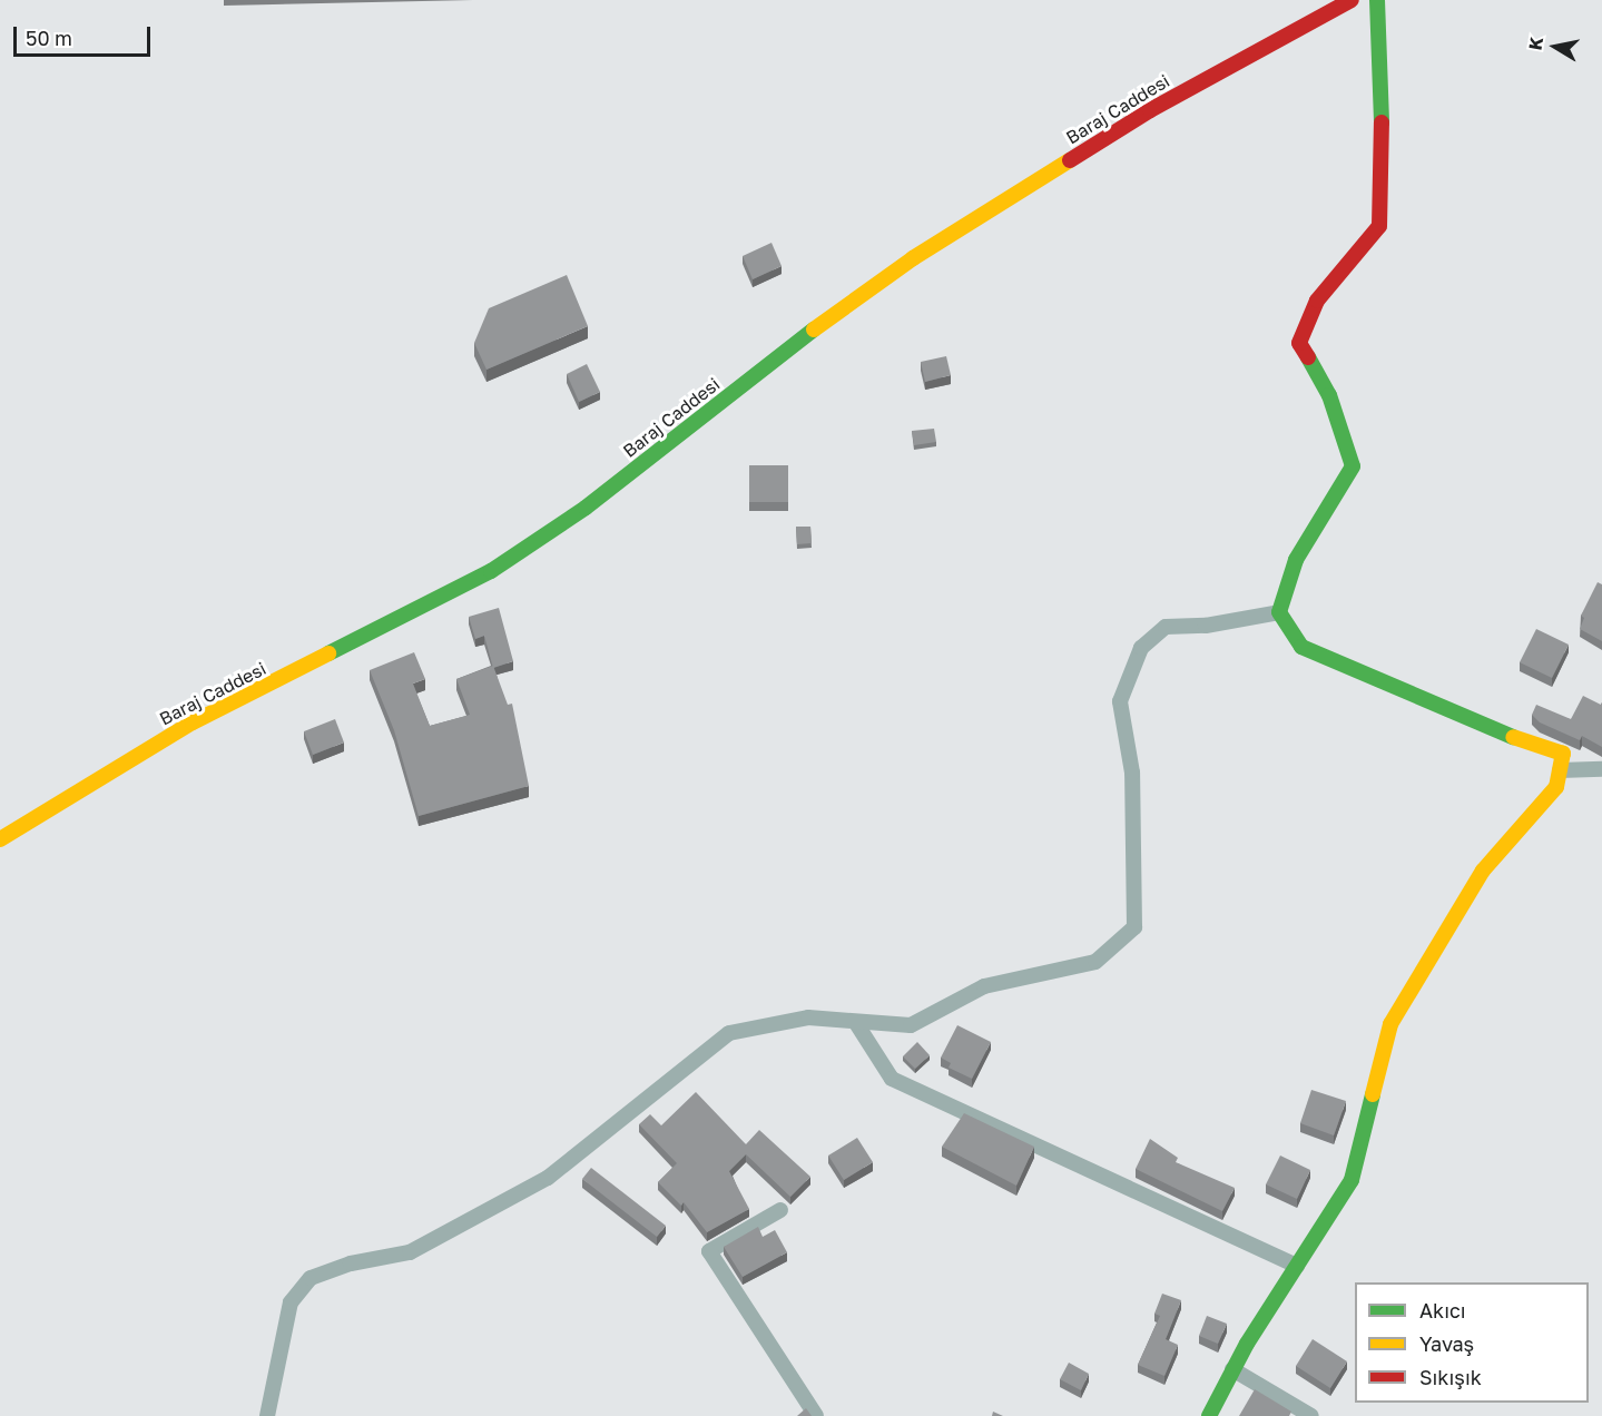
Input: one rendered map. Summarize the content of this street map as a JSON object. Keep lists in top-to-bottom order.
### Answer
{
  "streets": {
    "street": ["Baraj Caddesi"]
  },
  "legend": ["Akıcı", "Yavaş", "Sıkışık"],
  "scale_bar": "50 m",
  "north": "left"
}
